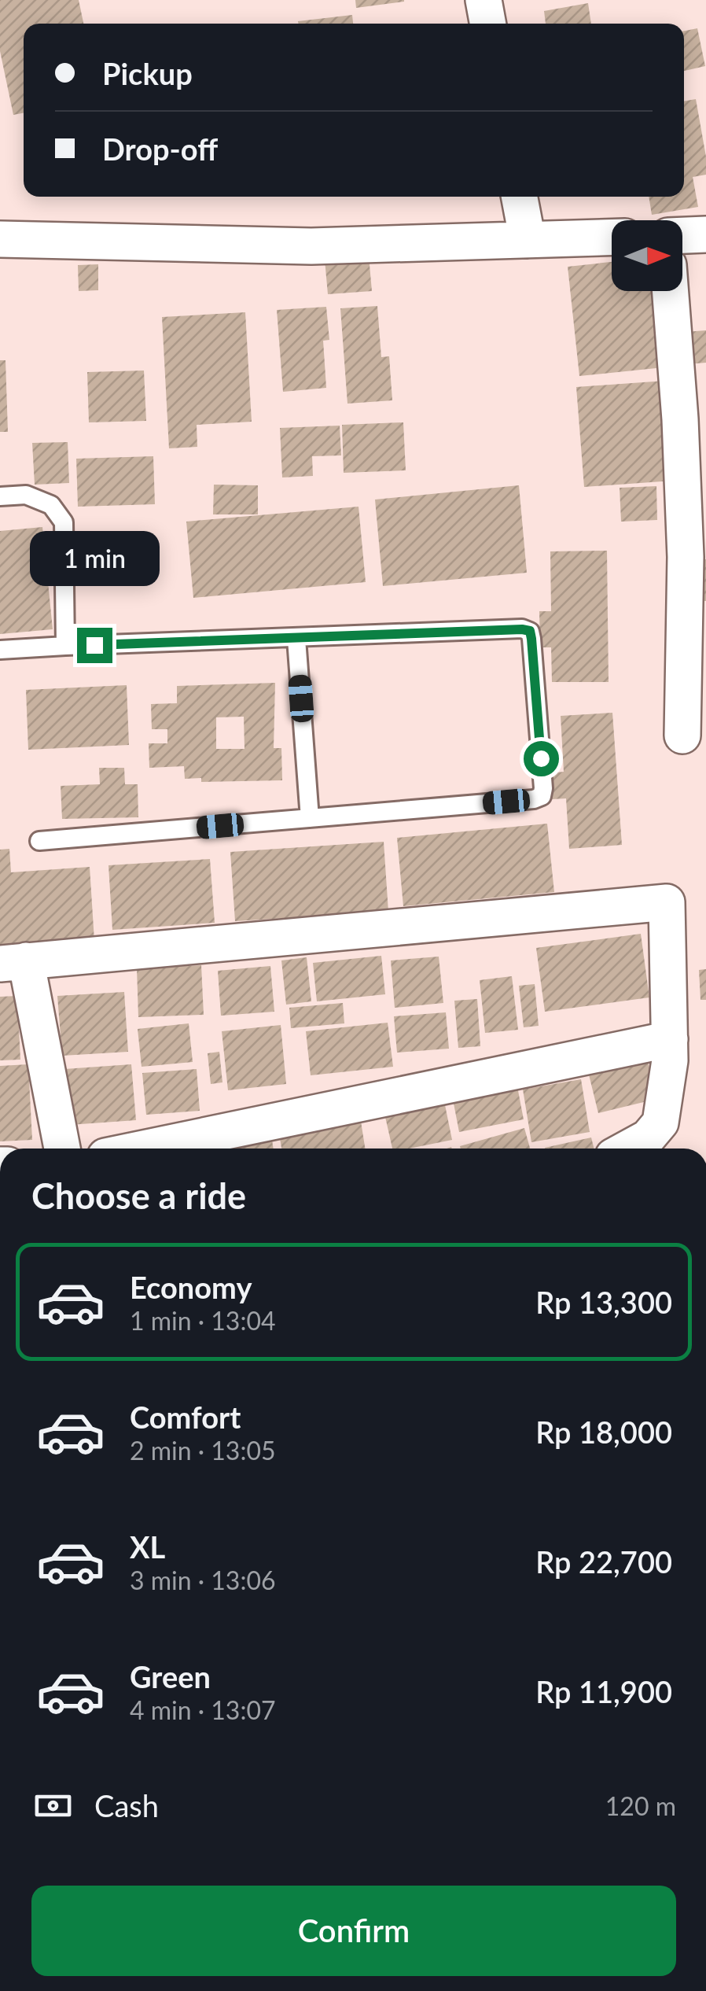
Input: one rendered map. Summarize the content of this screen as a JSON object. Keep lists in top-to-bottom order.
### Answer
{
  "north": "right",
  "page": {
    "banner": ["Pickup", "Drop-off"],
    "bubble": "1 min",
    "heading": "Choose a ride",
    "list": [
      {
        "name": "Economy",
        "note": "1 min · 13:04",
        "value": "Rp 13,300"
      },
      {
        "name": "Comfort",
        "note": "2 min · 13:05",
        "value": "Rp 18,000"
      },
      {
        "name": "XL",
        "note": "3 min · 13:06",
        "value": "Rp 22,700"
      },
      {
        "name": "Green",
        "note": "4 min · 13:07",
        "value": "Rp 11,900"
      }
    ],
    "pay": ["Cash", "120 m"],
    "buttons": "Confirm"
  }
}
